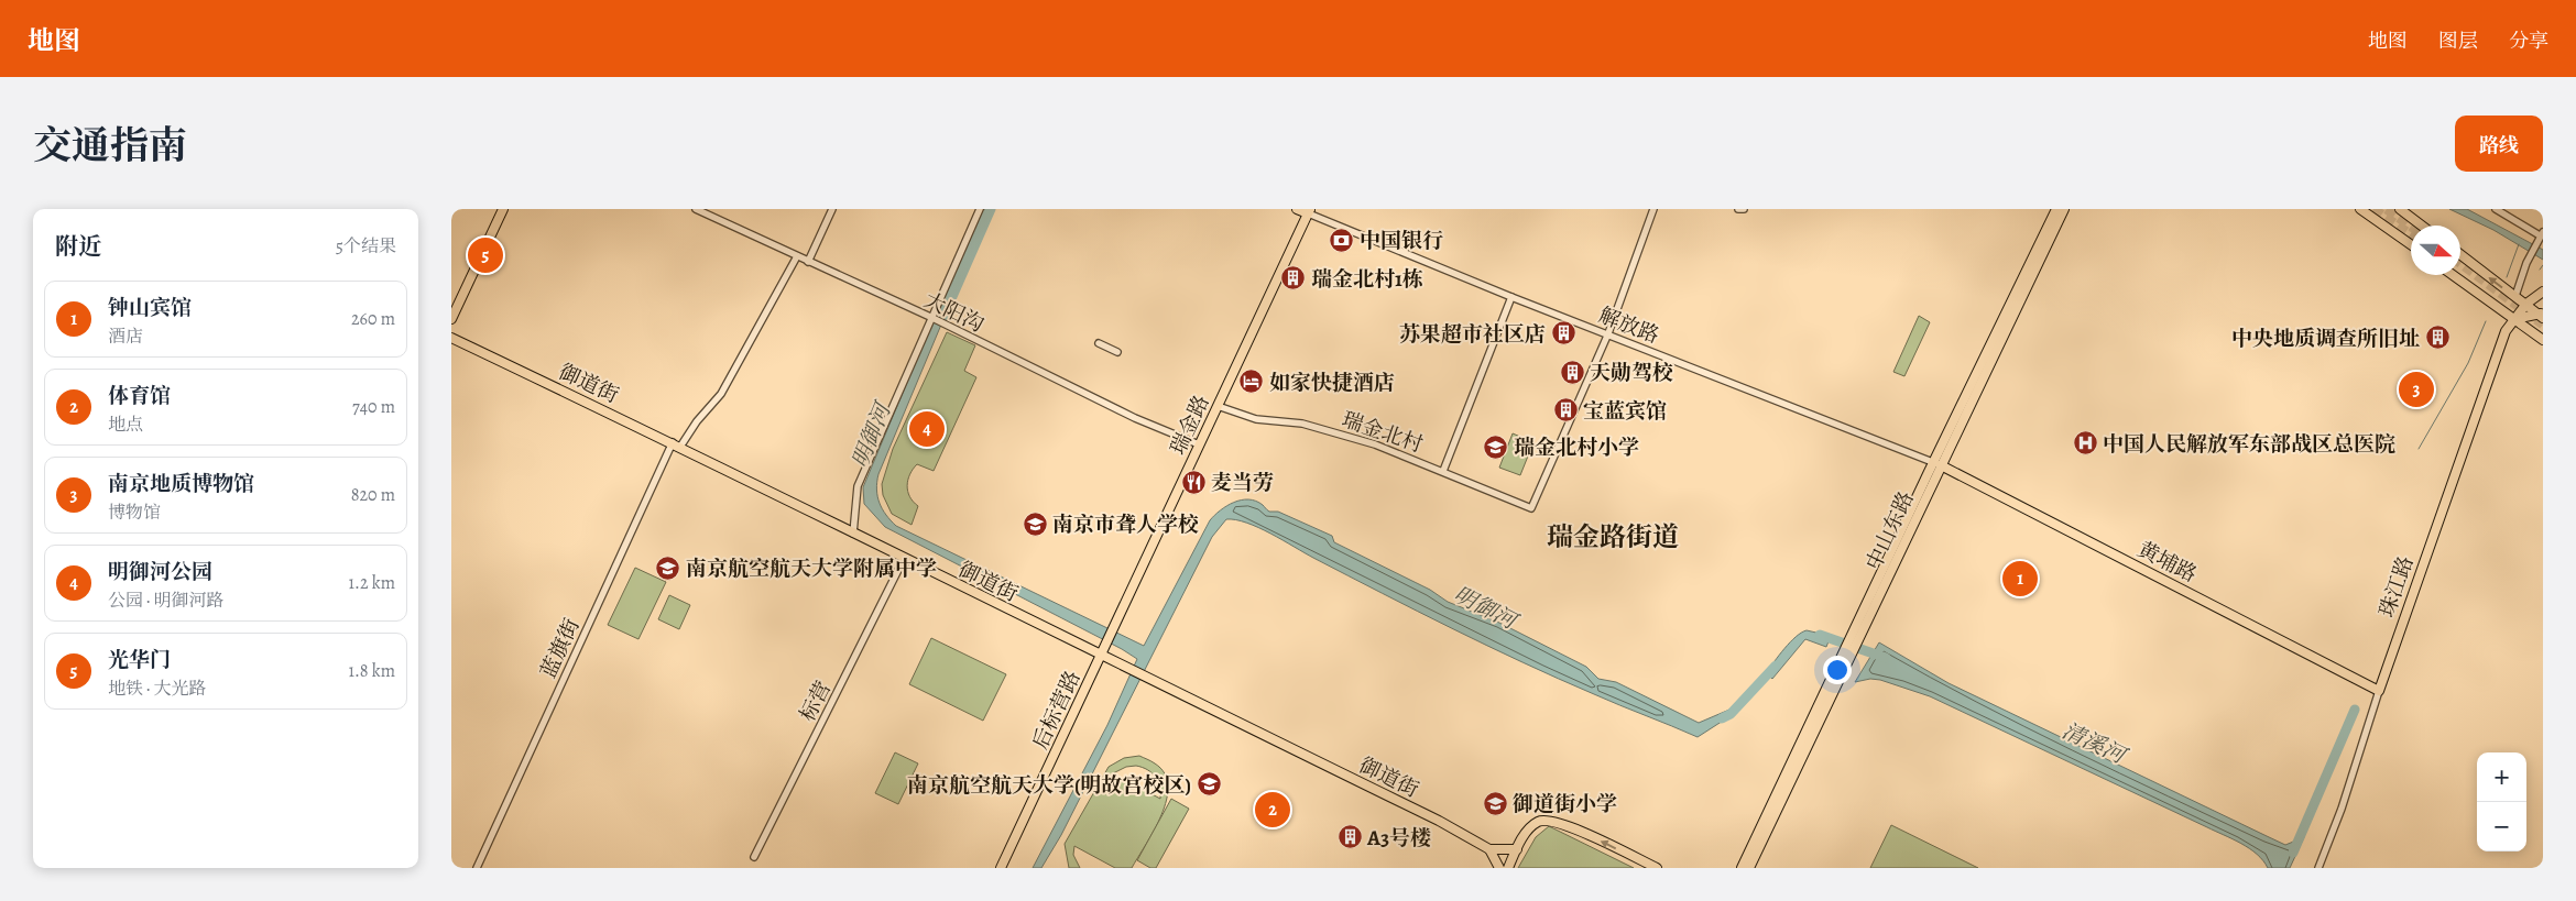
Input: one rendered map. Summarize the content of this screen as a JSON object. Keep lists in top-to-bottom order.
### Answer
{
  "streets": {
    "main road": [
      "御道街",
      "瑞金路",
      "中山东路",
      "黄埔路",
      "珠江路",
      "后标营路"
    ],
    "street": [
      "大阳沟",
      "解放路",
      "瑞金北村",
      "蓝旗街",
      "标营"
    ]
  },
  "crossings": [
    ["大阳沟", "瑞金路"],
    ["大阳沟", "蓝旗街"],
    ["解放路", "瑞金路"],
    ["解放路", "瑞金北村"],
    ["解放路", "中山东路"],
    ["解放路", "黄埔路"],
    ["御道街", "瑞金路"],
    ["御道街", "蓝旗街"],
    ["御道街", "标营"],
    ["御道街", "后标营路"],
    ["瑞金路", "瑞金北村"],
    ["瑞金路", "后标营路"],
    ["中山东路", "黄埔路"],
    ["黄埔路", "珠江路"]
  ],
  "districts": ["瑞金路街道"],
  "water": ["明御河", "清溪河"],
  "places": {
    "bank": ["中国银行"],
    "building": [
      "瑞金北村1栋",
      "苏果超市社区店",
      "中央地质调查所旧址",
      "天勋驾校",
      "宝蓝宾馆",
      "A3号楼"
    ],
    "hotel": ["如家快捷酒店"],
    "hospital": ["中国人民解放军东部战区总医院"],
    "school or university": [
      "瑞金北村小学",
      "南京市聋人学校",
      "南京航空航天大学附属中学",
      "南京航空航天大学(明故宫校区)",
      "御道街小学"
    ],
    "restaurant": ["麦当劳"]
  },
  "north": "right",
  "page": {
    "header": "地图",
    "nav": ["地图", "图层", "分享"],
    "title": "交通指南",
    "buttons": "路线",
    "heading": ["附近", "5个结果"],
    "pins": [
      "5",
      "3",
      "4",
      "1",
      "2"
    ],
    "list": [
      {
        "mark": "1",
        "name": "钟山宾馆",
        "note": "酒店",
        "value": "260 m"
      },
      {
        "mark": "2",
        "name": "体育馆",
        "note": "地点",
        "value": "740 m"
      },
      {
        "mark": "3",
        "name": "南京地质博物馆",
        "note": "博物馆",
        "value": "820 m"
      },
      {
        "mark": "4",
        "name": "明御河公园",
        "note": "公园 · 明御河路",
        "value": "1.2 km"
      },
      {
        "mark": "5",
        "name": "光华门",
        "note": "地铁 · 大光路",
        "value": "1.8 km"
      }
    ],
    "map_buttons": ["+", "−"]
  }
}
